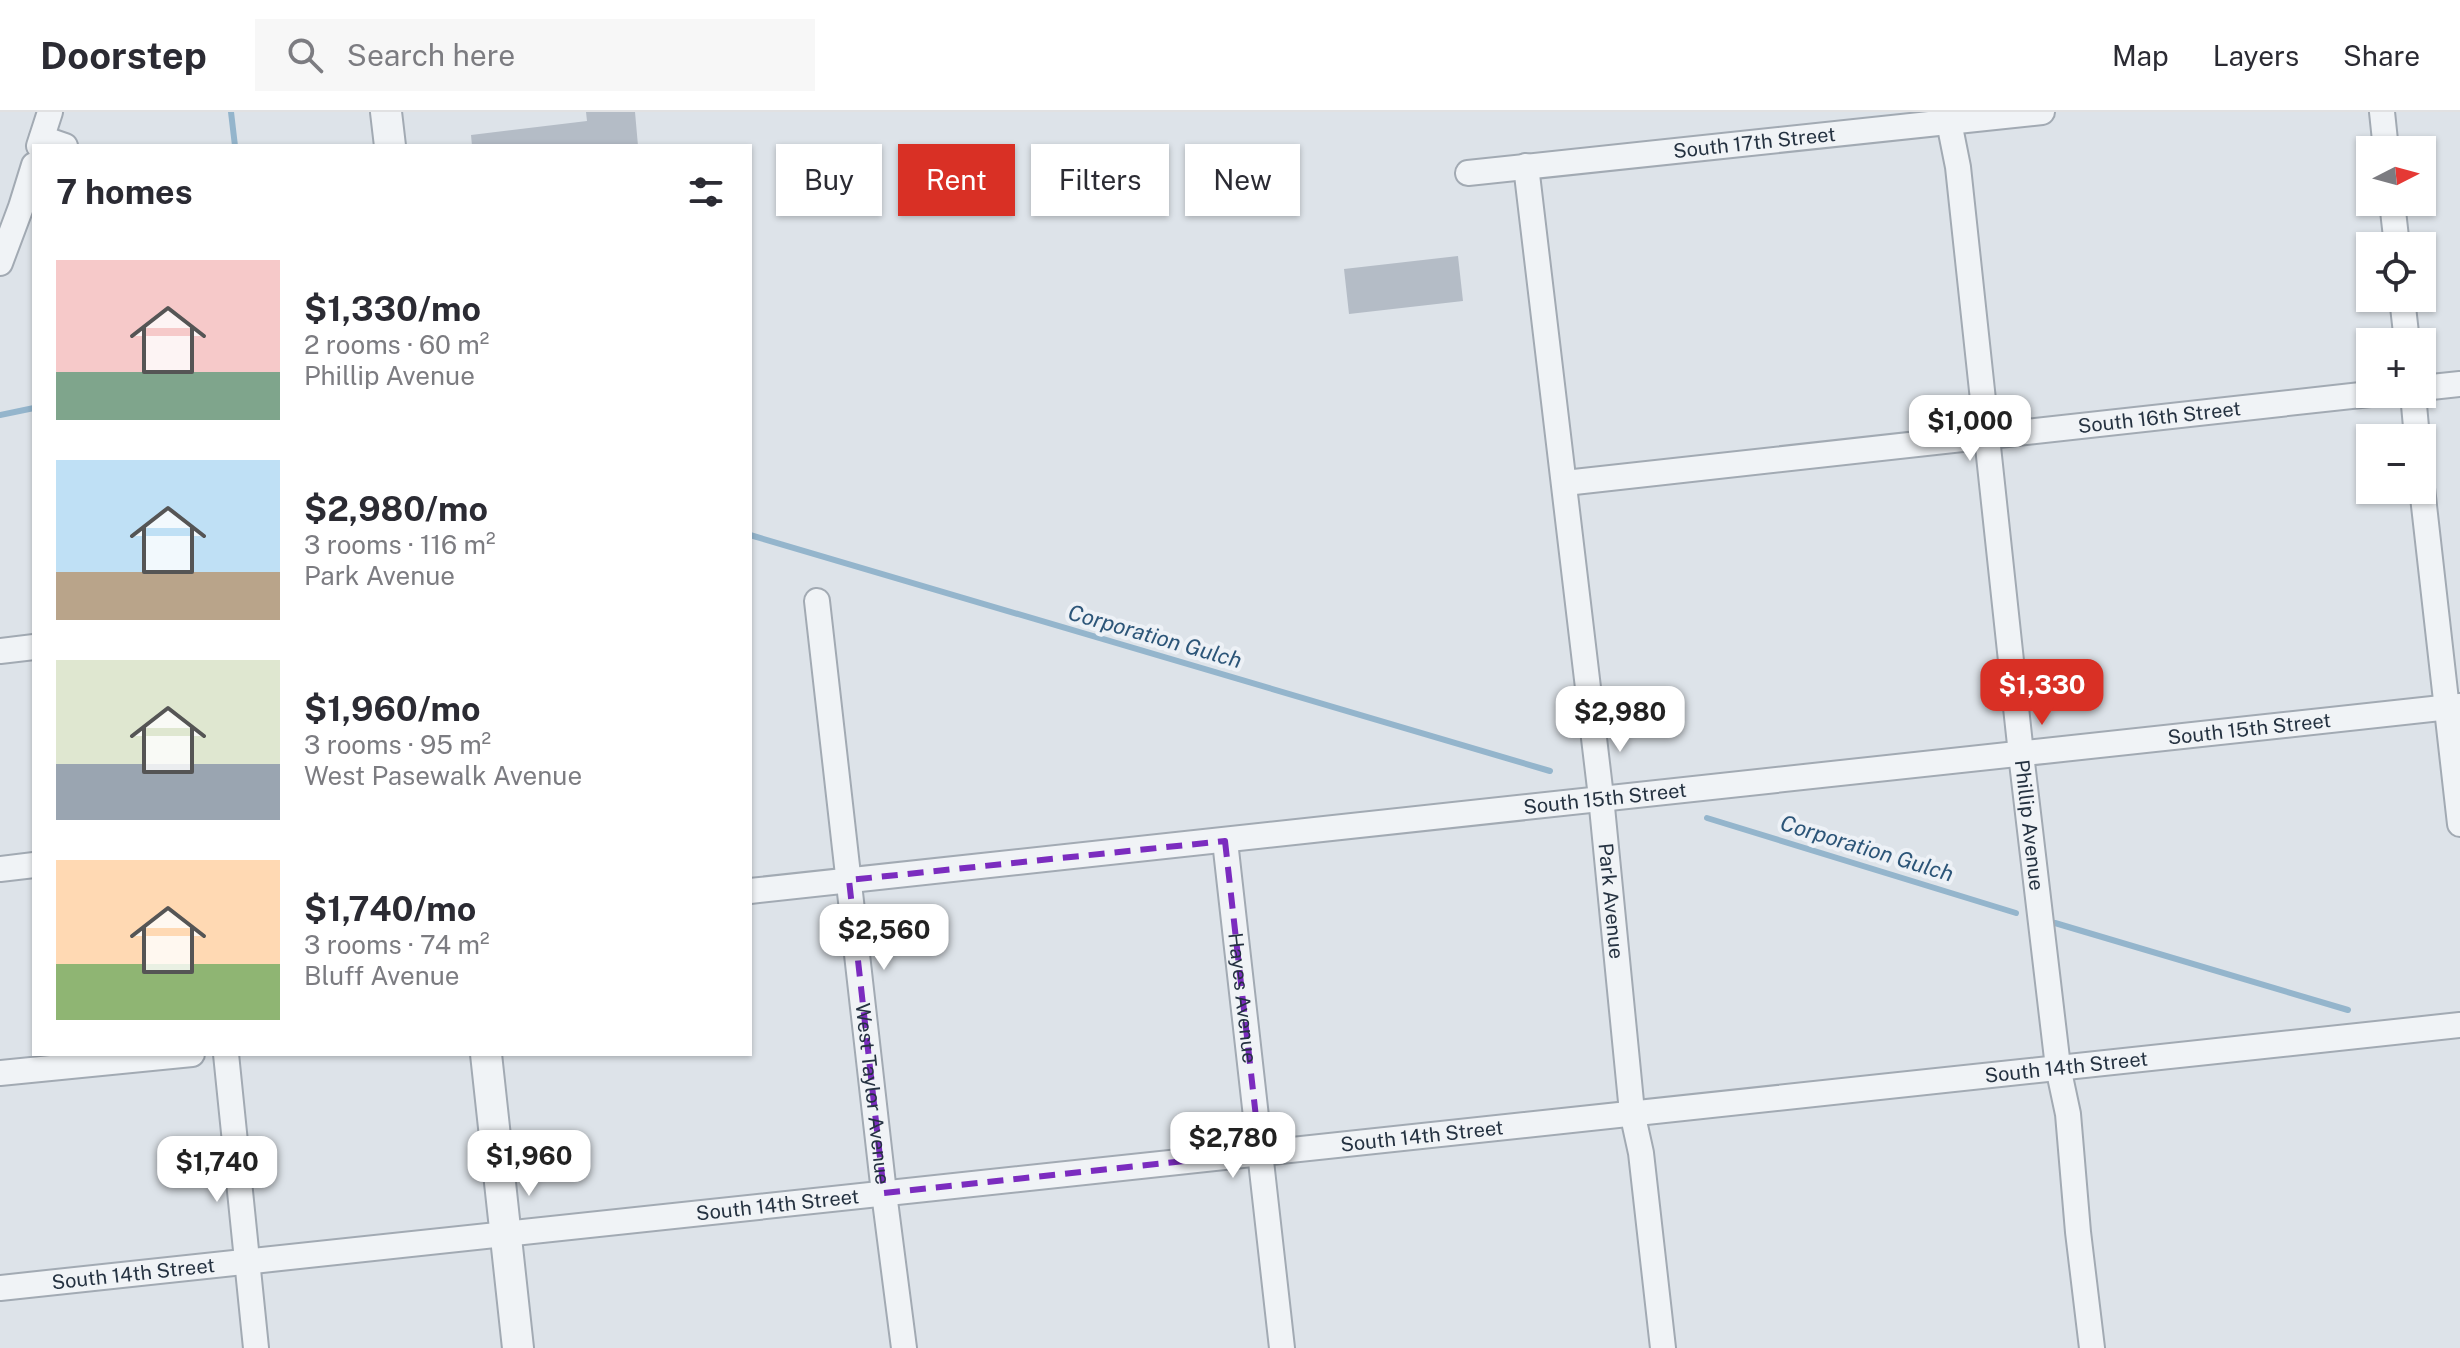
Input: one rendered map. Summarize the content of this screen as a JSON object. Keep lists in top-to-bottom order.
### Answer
{
  "streets": {
    "street": [
      "South 17th Street",
      "South 16th Street",
      "South 15th Street",
      "Phillip Avenue",
      "Park Avenue",
      "Hayes Avenue",
      "South 14th Street",
      "West Taylor Avenue"
    ]
  },
  "crossings": [
    ["South 17th Street", "Phillip Avenue"],
    ["South 17th Street", "Park Avenue"],
    ["South 16th Street", "Phillip Avenue"],
    ["South 16th Street", "Park Avenue"],
    ["South 15th Street", "Phillip Avenue"],
    ["South 15th Street", "Park Avenue"],
    ["South 15th Street", "Hayes Avenue"],
    ["South 15th Street", "West Taylor Avenue"],
    ["Phillip Avenue", "South 14th Street"],
    ["Park Avenue", "South 14th Street"],
    ["Hayes Avenue", "South 14th Street"],
    ["South 14th Street", "West Taylor Avenue"]
  ],
  "water": ["Corporation Gulch"],
  "north": "right",
  "page": {
    "header": "Doorstep",
    "search": "Search here",
    "nav": ["Map", "Layers", "Share"],
    "map_buttons": ["+", "−"],
    "chip": [
      "Buy",
      "Rent",
      "Filters",
      "New"
    ],
    "heading": "7 homes",
    "list": [
      {
        "name": "$1,330/mo",
        "note": "2 rooms · 60 m² · Phillip Avenue"
      },
      {
        "name": "$2,980/mo",
        "note": "3 rooms · 116 m² · Park Avenue"
      },
      {
        "name": "$1,960/mo",
        "note": "3 rooms · 95 m² · West Pasewalk Avenue"
      },
      {
        "name": "$1,740/mo",
        "note": "3 rooms · 74 m² · Bluff Avenue"
      }
    ],
    "price": [
      "$1,000",
      "$1,330",
      "$2,980",
      "$2,560",
      "$2,780",
      "$1,960",
      "$1,740"
    ]
  }
}
